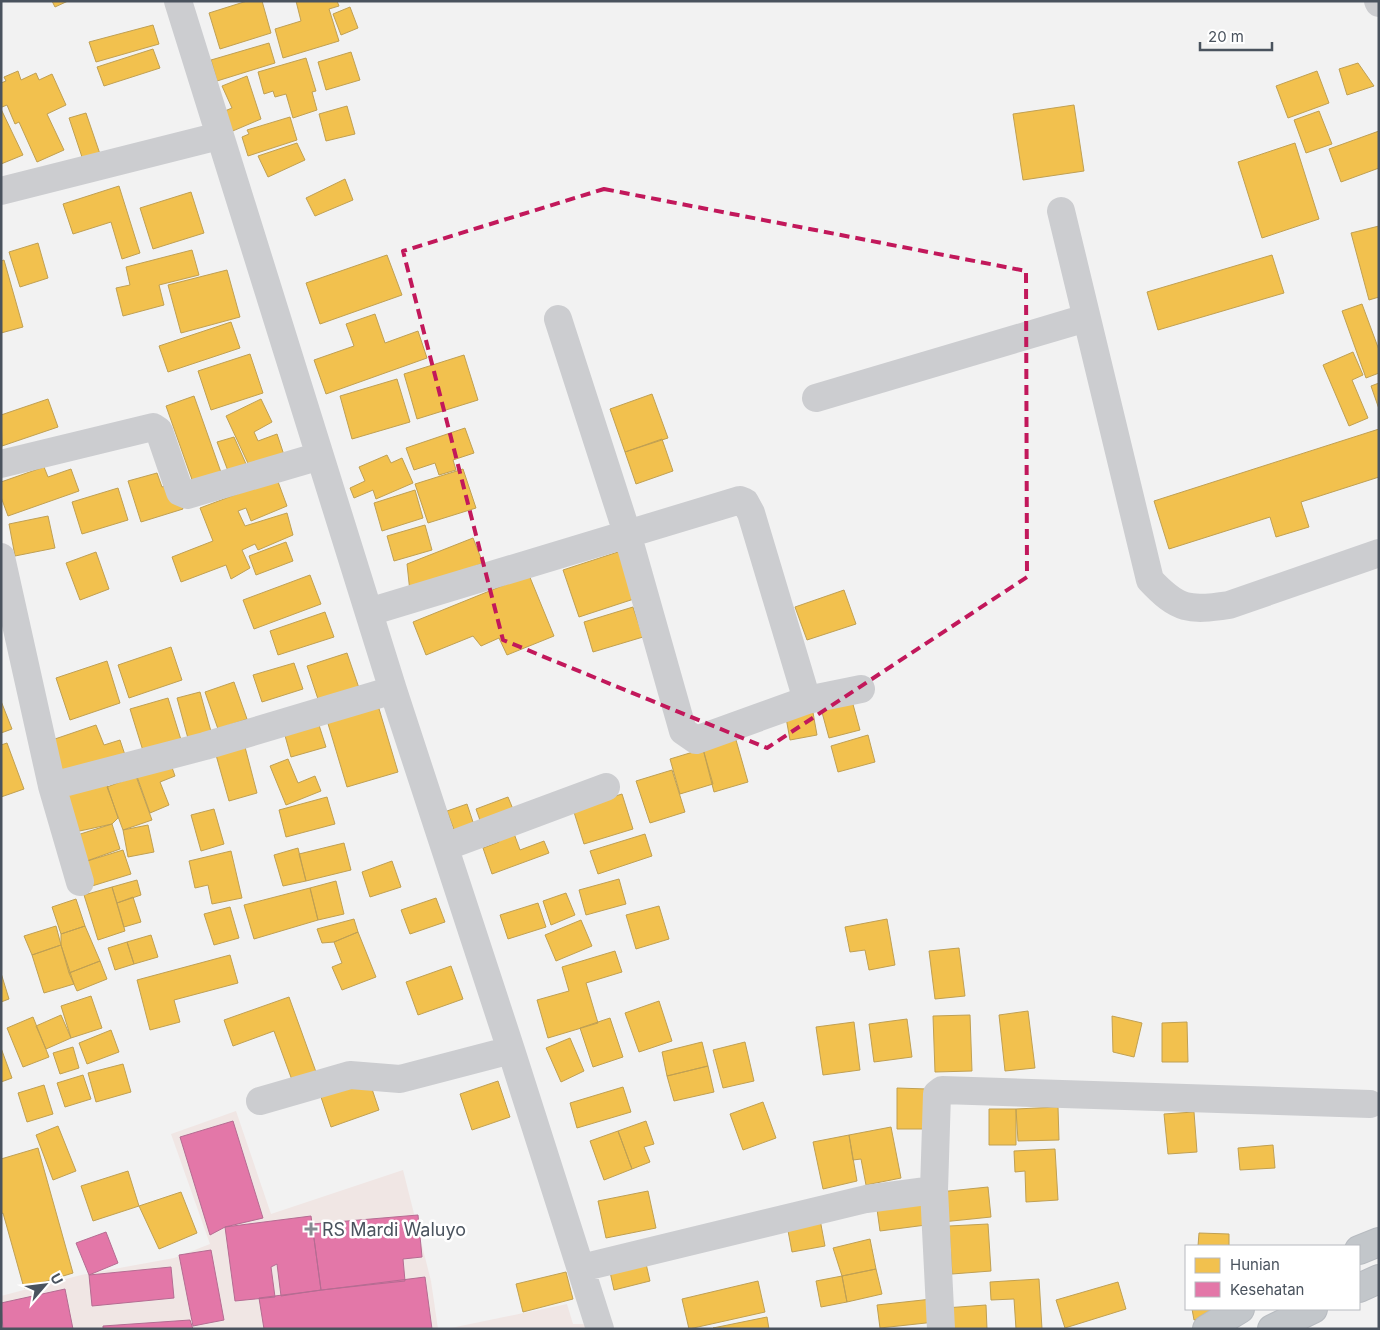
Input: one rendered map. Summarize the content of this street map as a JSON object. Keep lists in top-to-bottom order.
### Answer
{
  "places": {
    "health": ["RS Mardi Waluyo"]
  },
  "legend": ["Hunian", "Kesehatan"],
  "scale_bar": "20 m",
  "north": "top right"
}
